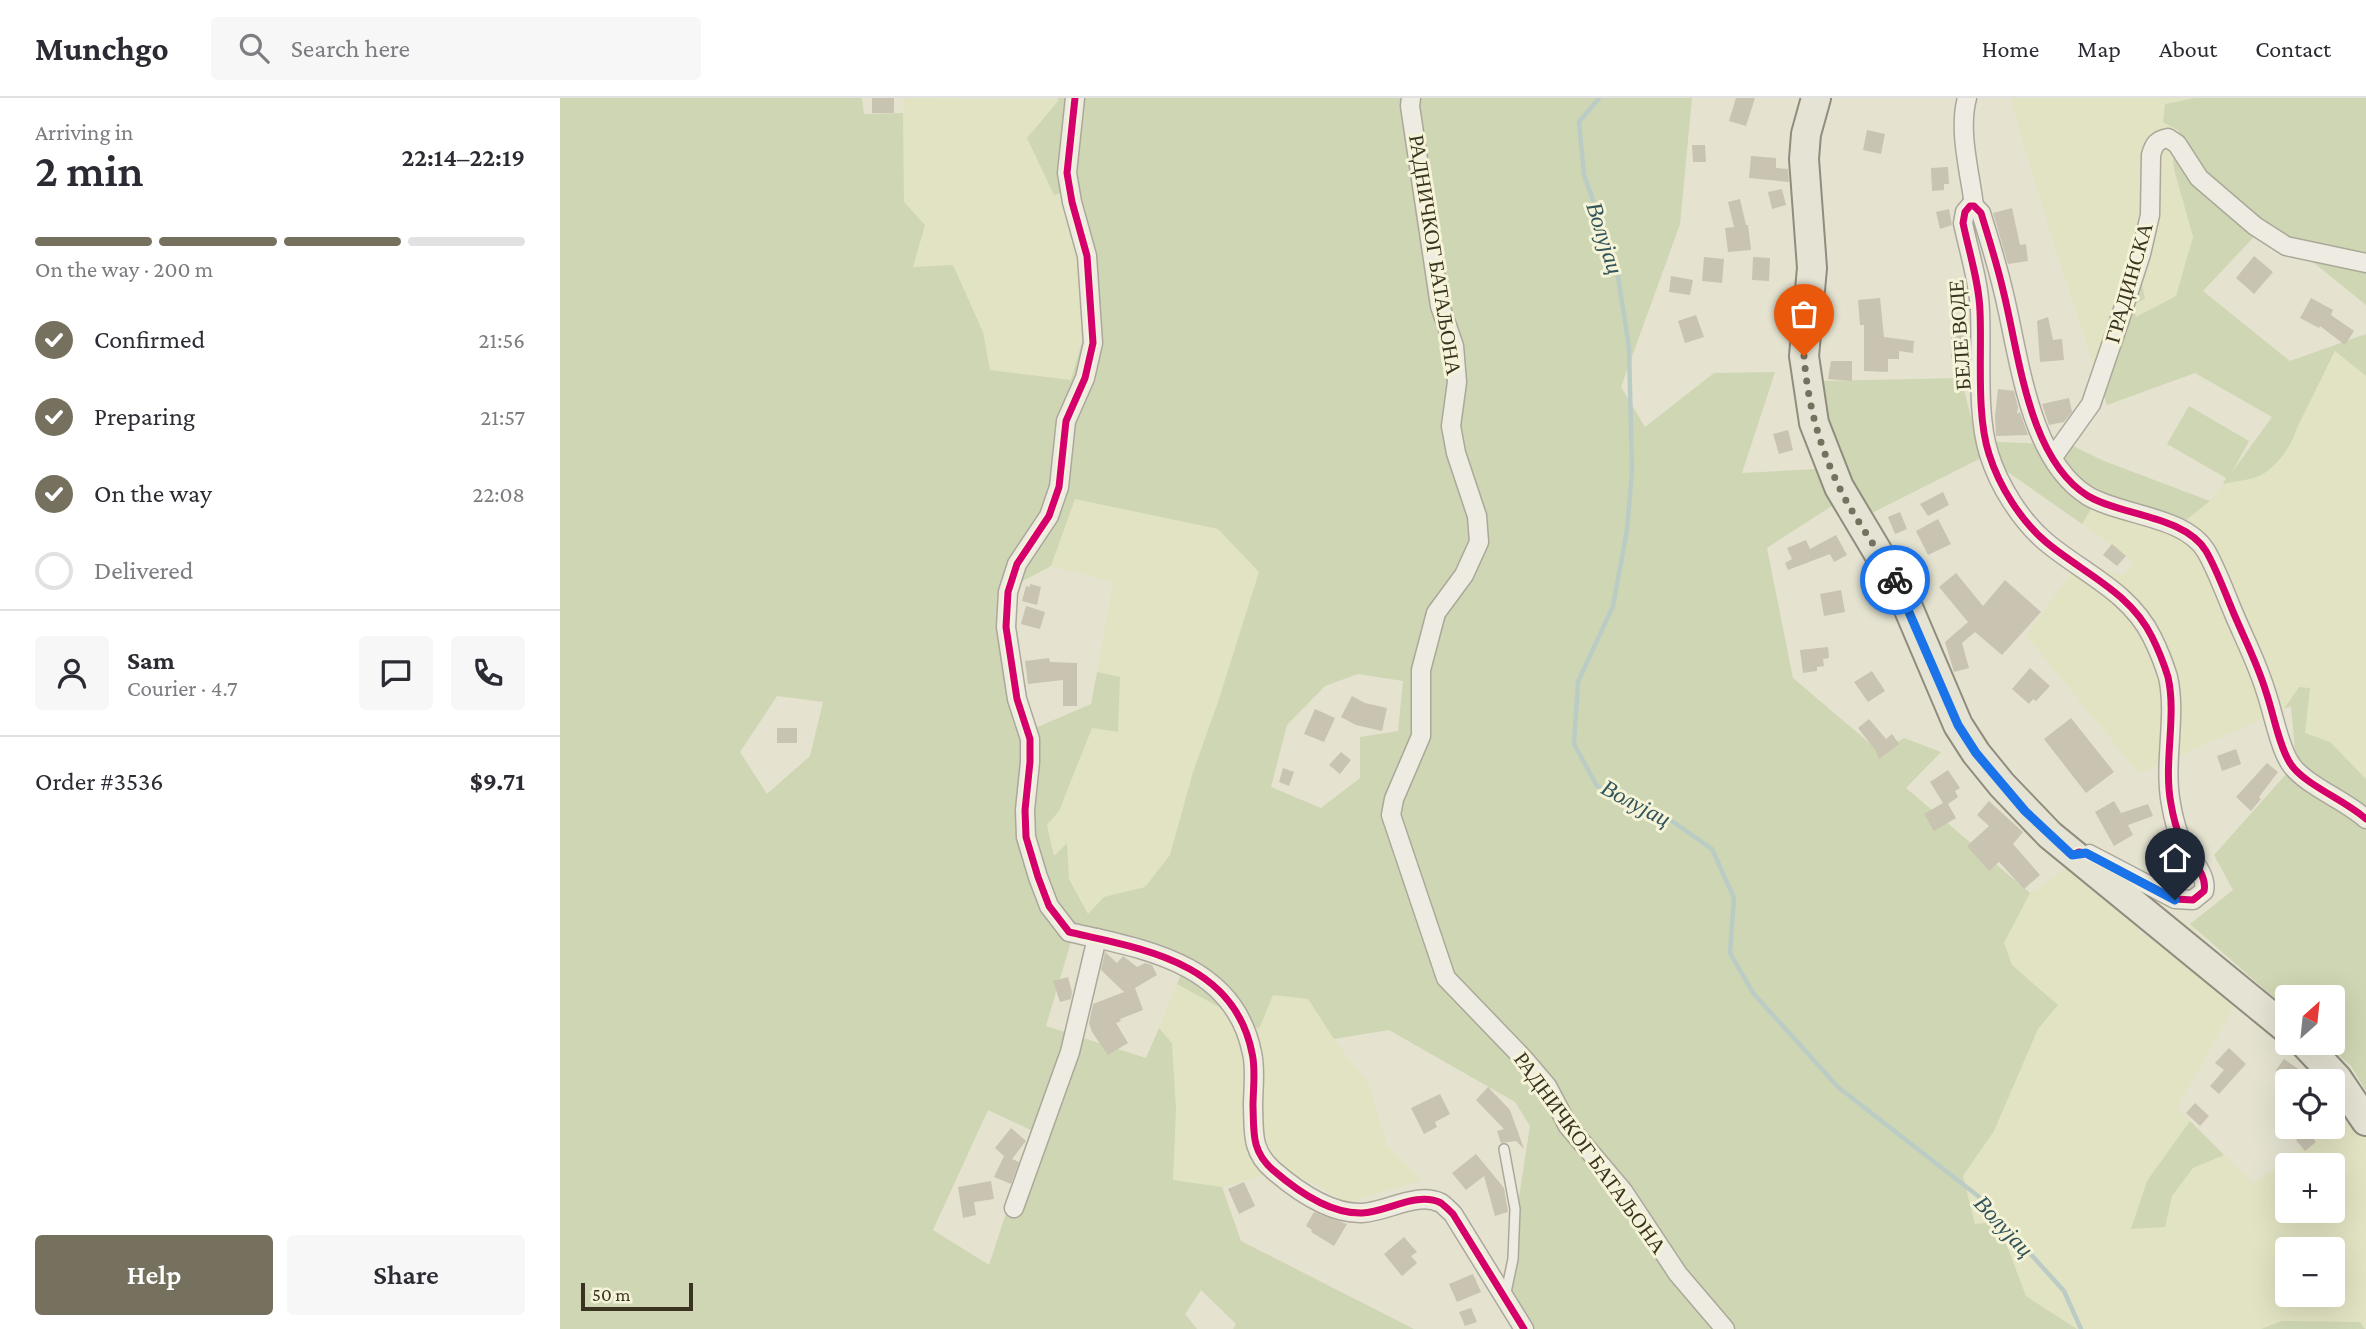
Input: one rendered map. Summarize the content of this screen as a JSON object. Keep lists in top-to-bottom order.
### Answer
{
  "streets": {
    "street": ["РАДНИЧКОГ БАТАЉОНА", "ГРАДИНСКА", "БЕЛЕ ВОДЕ"]
  },
  "crossings": [
    ["ГРАДИНСКА", "БЕЛЕ ВОДЕ"]
  ],
  "water": ["Волујац"],
  "scale_bar": "50 m",
  "north": "top right",
  "page": {
    "header": "Munchgo",
    "search": "Search here",
    "nav": [
      "Home",
      "Map",
      "About",
      "Contact"
    ],
    "heading": ["2 min", "Arriving in", "22:14–22:19"],
    "panel": [
      "Sam",
      "Courier · 4.7",
      "Order #3536",
      "$9.71"
    ],
    "bar": "On the way · 200 m",
    "list": [
      ["Confirmed", "21:56"],
      ["Preparing", "21:57"],
      ["On the way", "22:08"],
      "Delivered"
    ],
    "map_buttons": ["+", "−"],
    "buttons": ["Help", "Share"],
    "scale": "50 m"
  }
}
